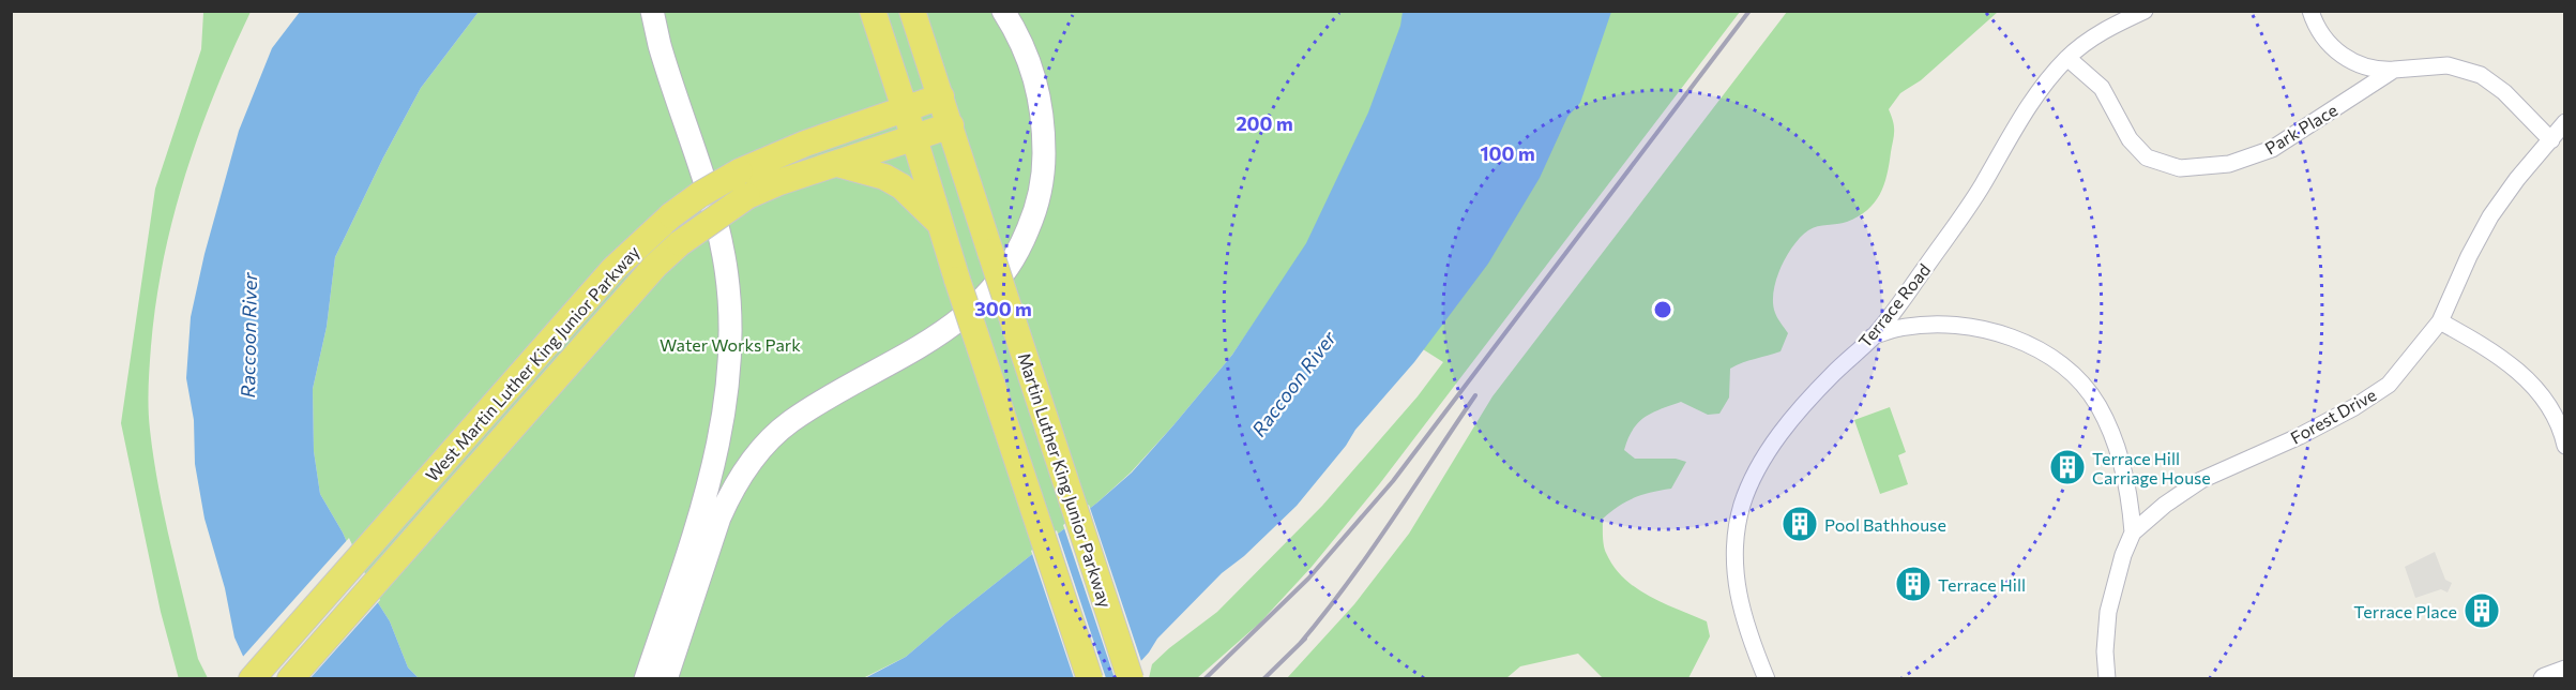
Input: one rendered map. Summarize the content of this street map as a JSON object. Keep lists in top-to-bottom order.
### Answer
{
  "streets": {
    "main road": ["West Martin Luther King Junior Parkway", "Martin Luther King Junior Parkway"],
    "street": ["Park Place", "Terrace Road", "Forest Drive"]
  },
  "crossings": [
    ["Park Place", "Terrace Road"],
    ["Park Place", "Forest Drive"],
    ["West Martin Luther King Junior Parkway", "Martin Luther King Junior Parkway"]
  ],
  "water": ["Raccoon River"],
  "parks": ["Water Works Park"],
  "places": {
    "building": [
      "Terrace Hill Carriage House",
      "Pool Bathhouse",
      "Terrace Hill",
      "Terrace Place"
    ]
  },
  "rings": ["200 m", "100 m", "300 m"]
}
